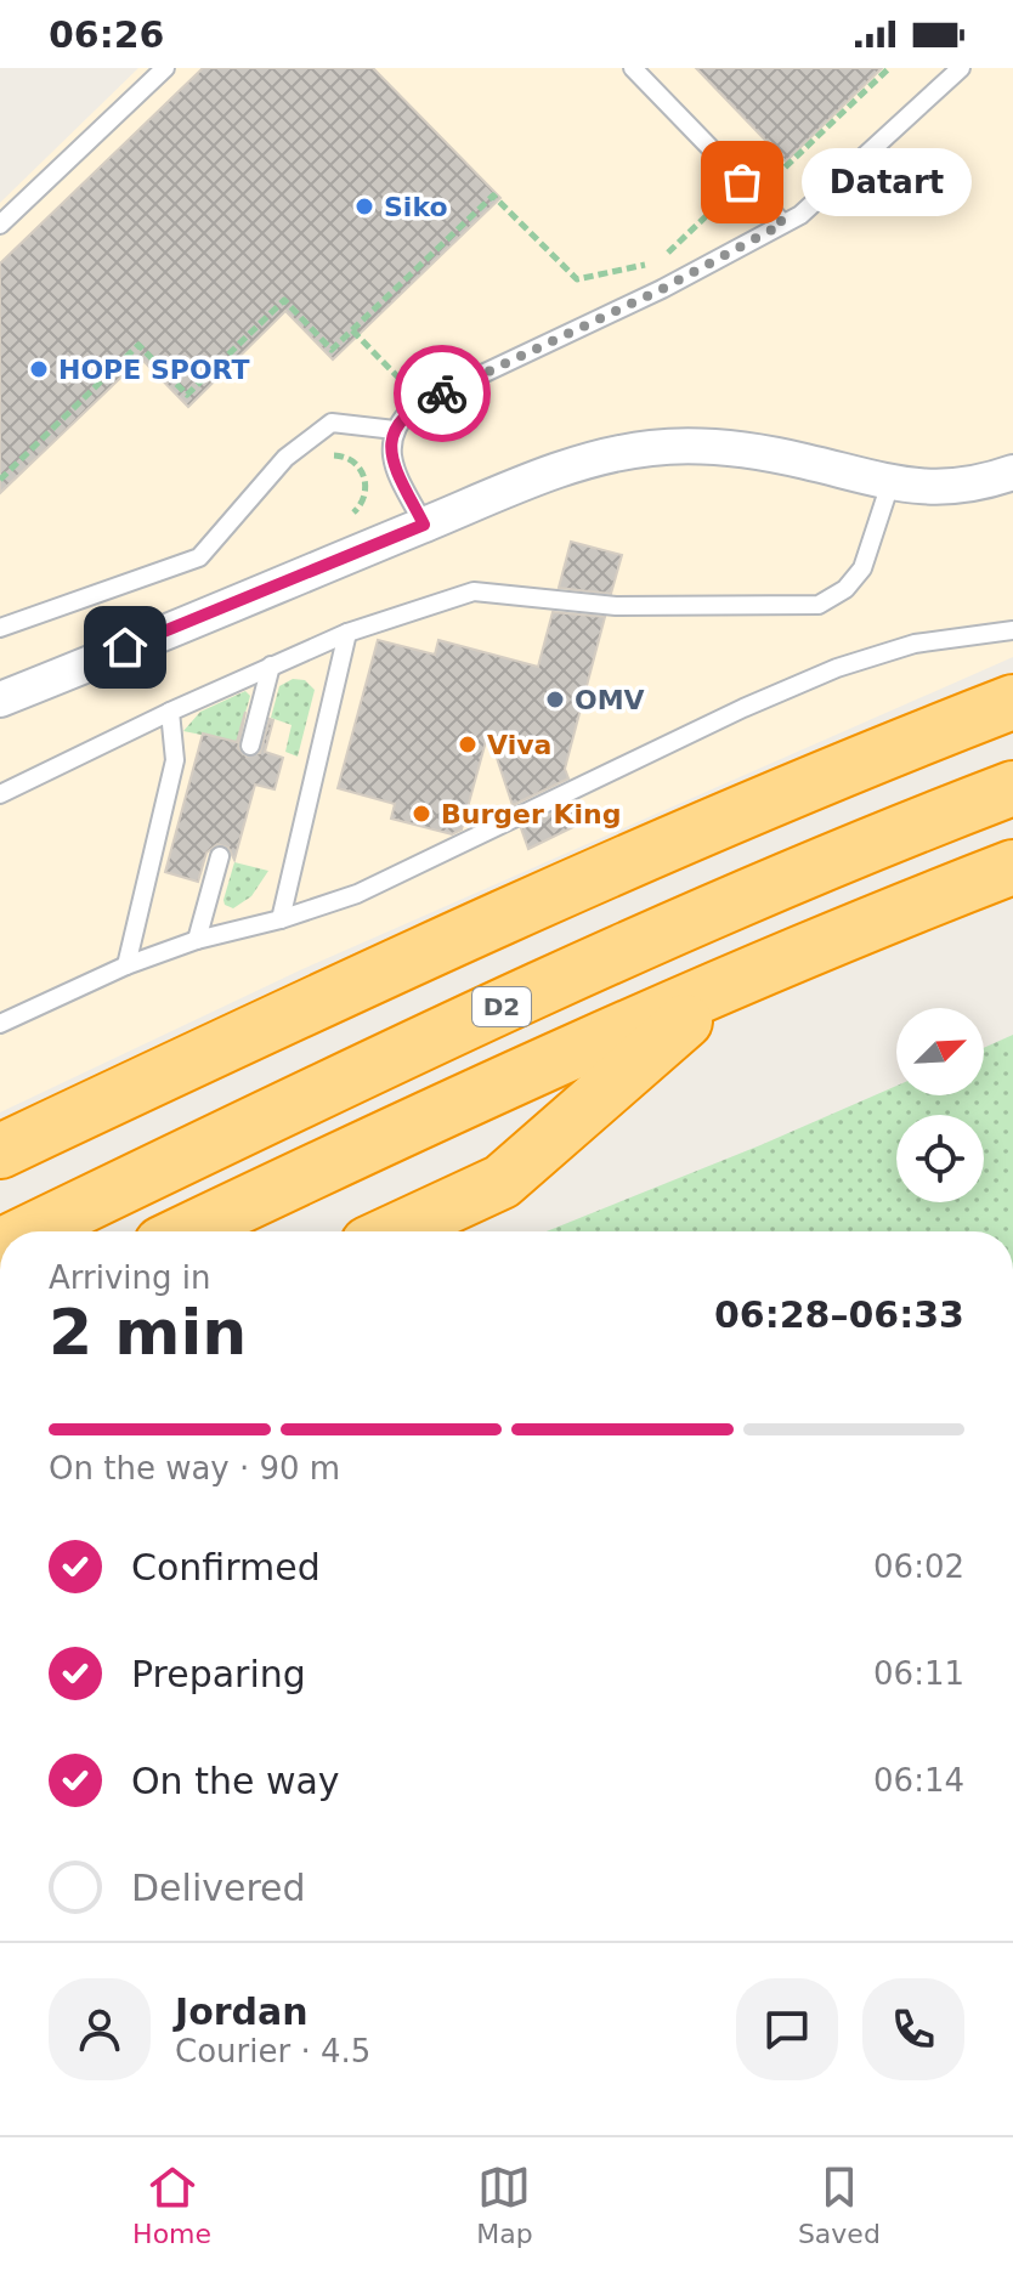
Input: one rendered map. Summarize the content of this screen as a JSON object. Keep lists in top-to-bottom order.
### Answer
{
  "streets": {
    "highway": ["D2"]
  },
  "places": [
    "Datart",
    "Siko",
    "HOPE SPORT",
    "OMV",
    "Viva",
    "Burger King"
  ],
  "north": "top right",
  "page": {
    "status": "06:26",
    "bubble": "Datart",
    "heading": ["2 min", "Arriving in", "06:28–06:33"],
    "panel": ["Jordan", "Courier · 4.5"],
    "bar": "On the way · 90 m",
    "list": [
      ["Confirmed", "06:02"],
      ["Preparing", "06:11"],
      ["On the way", "06:14"],
      "Delivered"
    ],
    "tabs": ["Home", "Map", "Saved"]
  }
}
